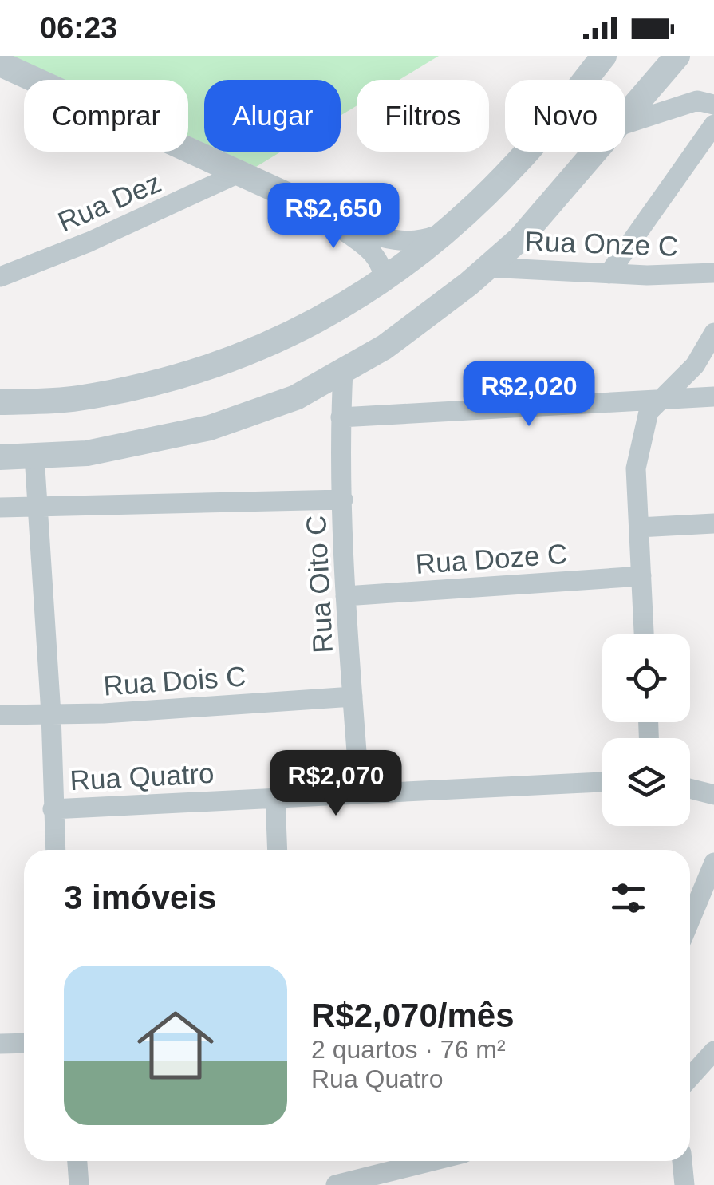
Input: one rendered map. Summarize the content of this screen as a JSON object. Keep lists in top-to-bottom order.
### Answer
{
  "streets": {
    "street": [
      "Rua Dez",
      "Rua Onze C",
      "Rua Doze C",
      "Rua Oito C",
      "Rua Dois C",
      "Rua Quatro"
    ]
  },
  "crossings": [
    ["Rua Doze C", "Rua Oito C"],
    ["Rua Oito C", "Rua Dois C"],
    ["Rua Oito C", "Rua Quatro"]
  ],
  "page": {
    "status": "06:23",
    "chip": [
      "Comprar",
      "Alugar",
      "Filtros",
      "Novo"
    ],
    "price": ["R$2,650", "R$2,020", "R$2,070"],
    "heading": "3 imóveis",
    "list": [
      {
        "name": "R$2,070/mês",
        "note": "2 quartos · 76 m² · Rua Quatro"
      }
    ]
  }
}
